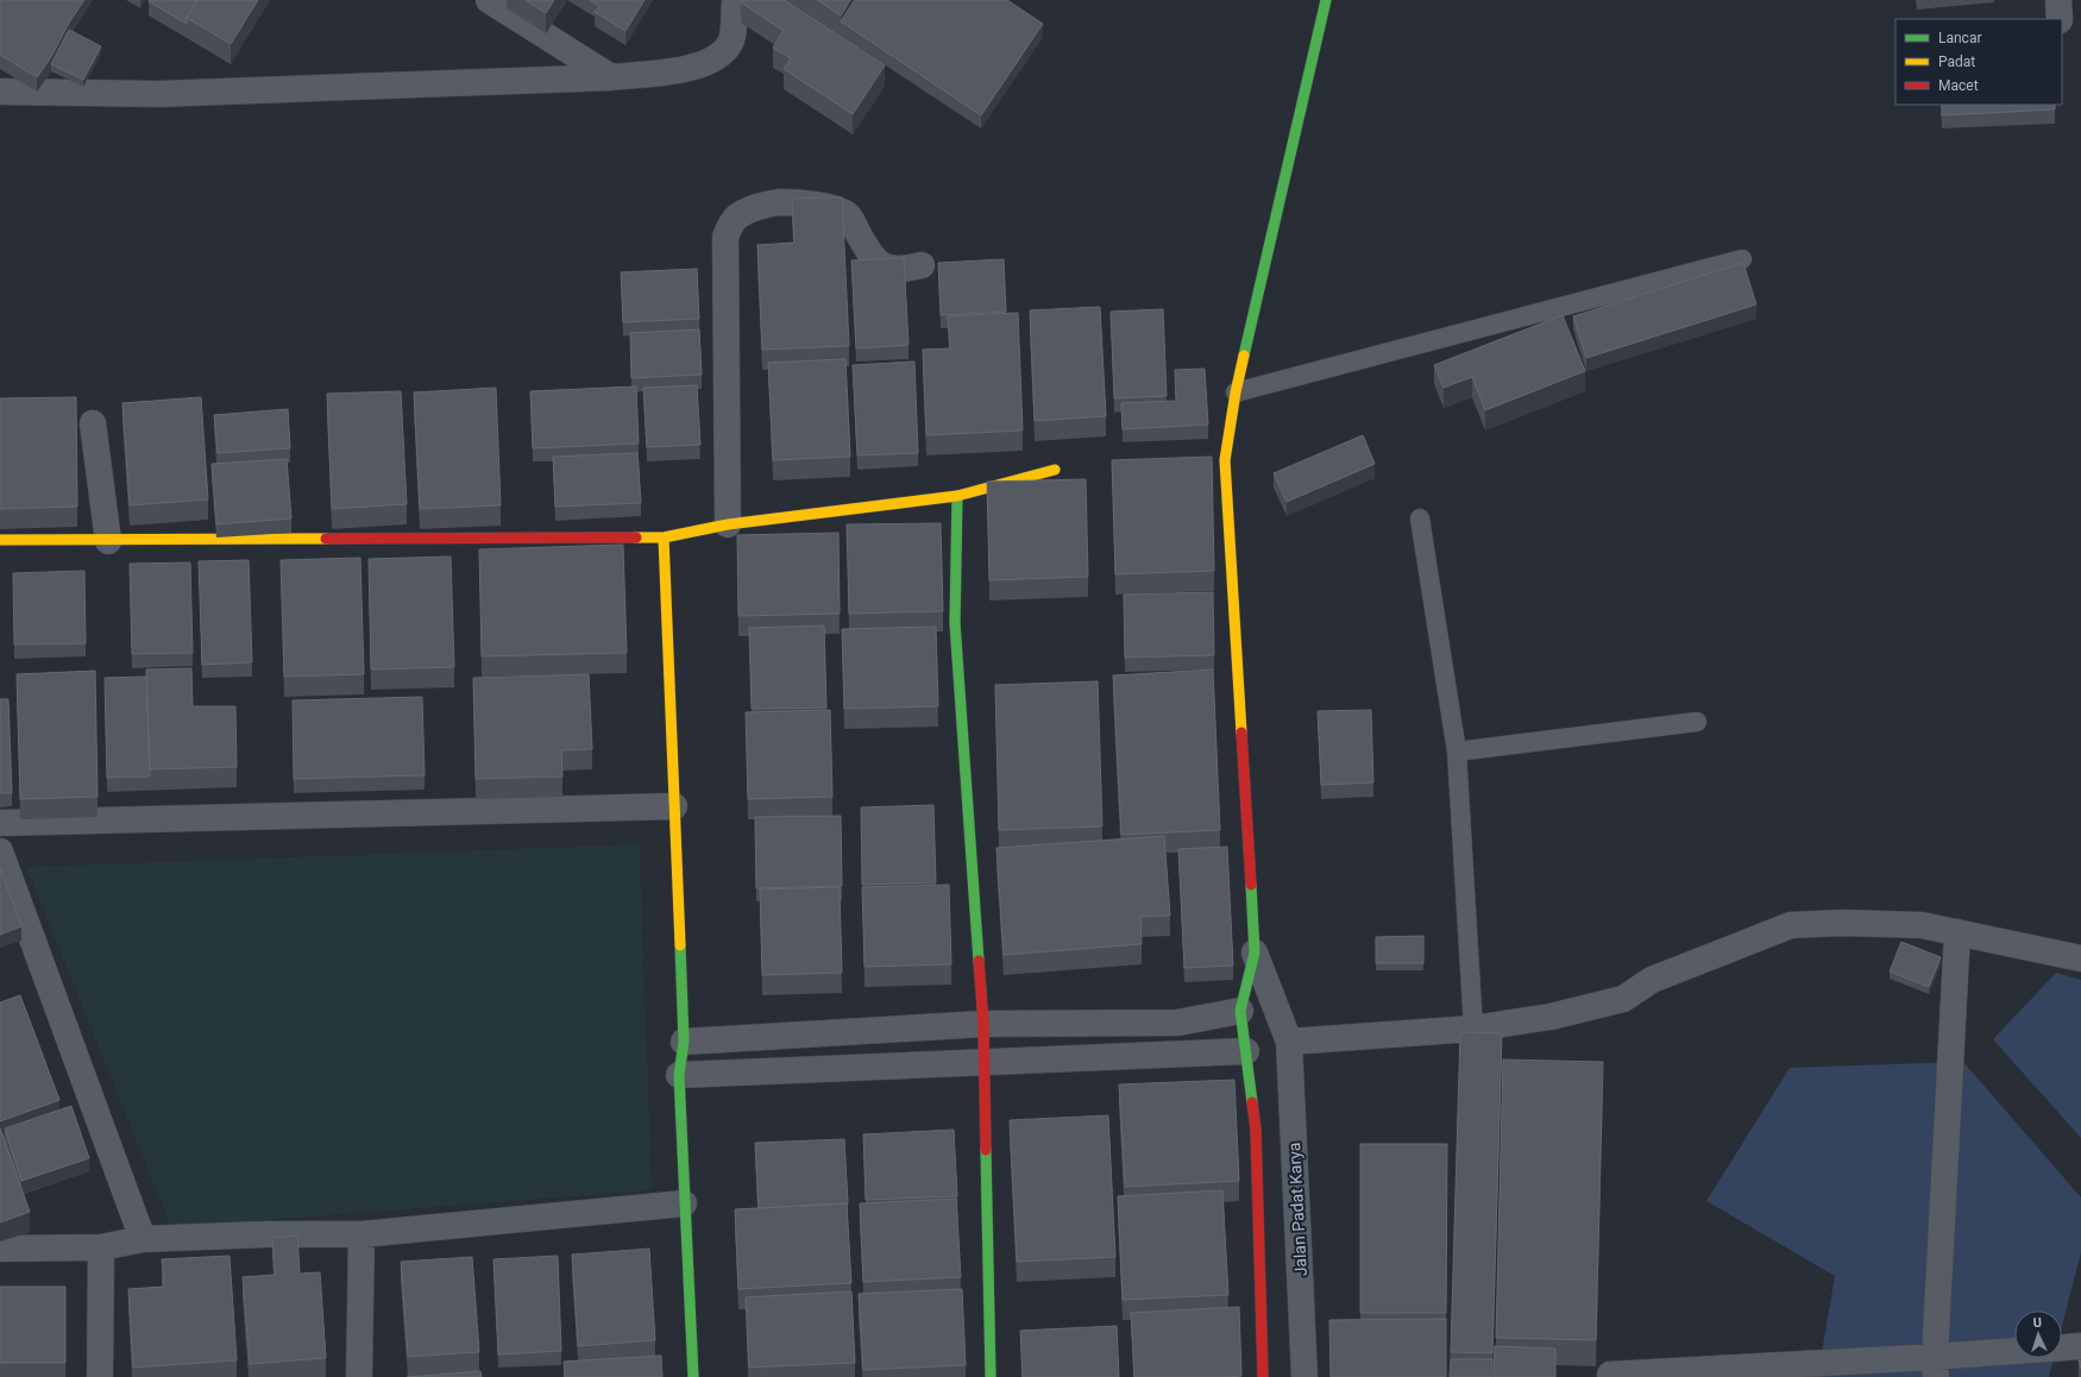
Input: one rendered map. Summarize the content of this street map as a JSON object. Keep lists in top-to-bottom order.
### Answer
{
  "streets": {
    "street": ["Jalan Padat Karya"]
  },
  "legend": ["Lancar", "Padat", "Macet"],
  "north": "top"
}
